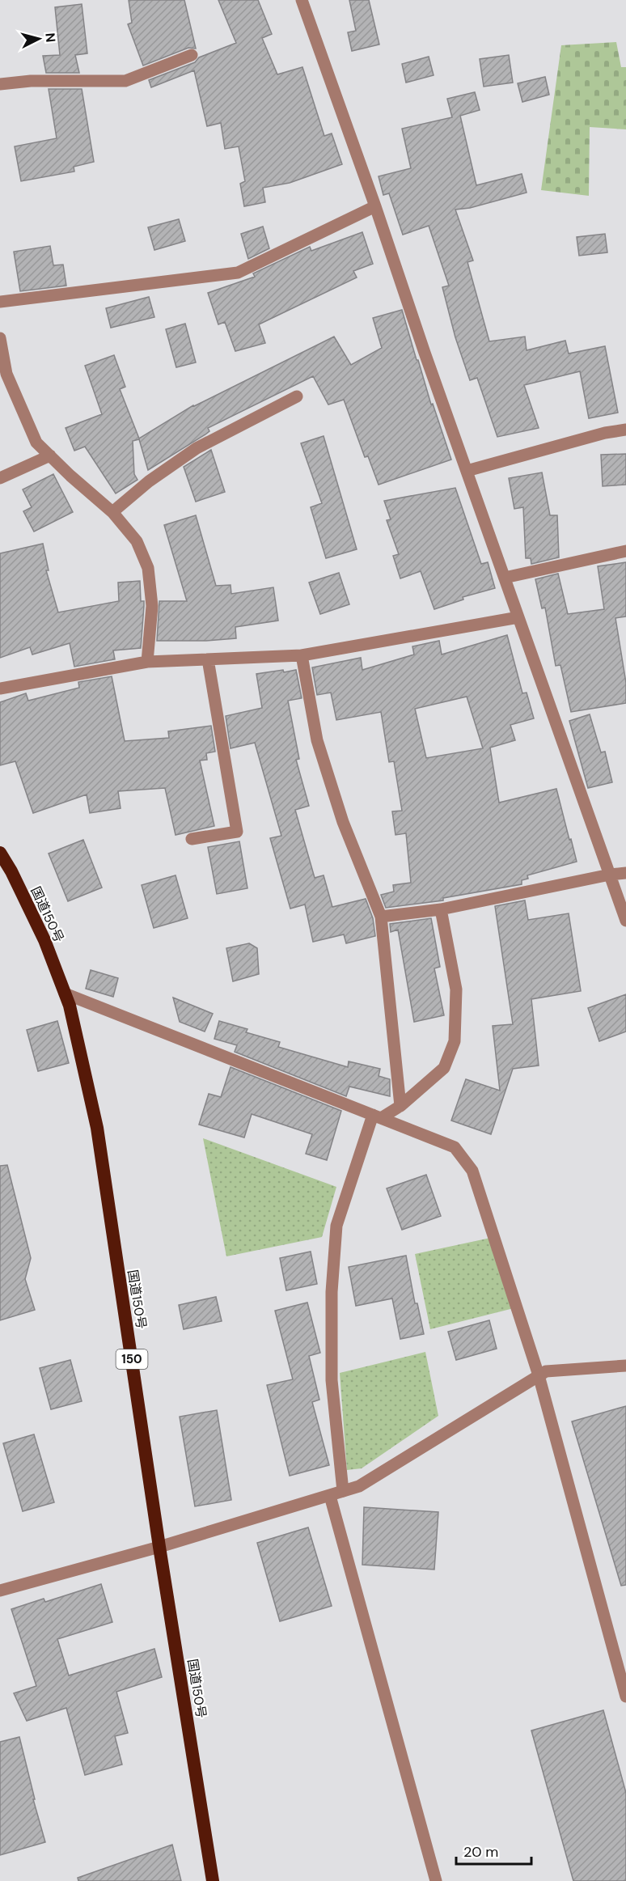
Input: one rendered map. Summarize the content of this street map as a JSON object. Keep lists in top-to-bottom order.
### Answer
{
  "streets": {
    "highway": ["国道150号", "150"]
  },
  "scale_bar": "20 m",
  "north": "right"
}
